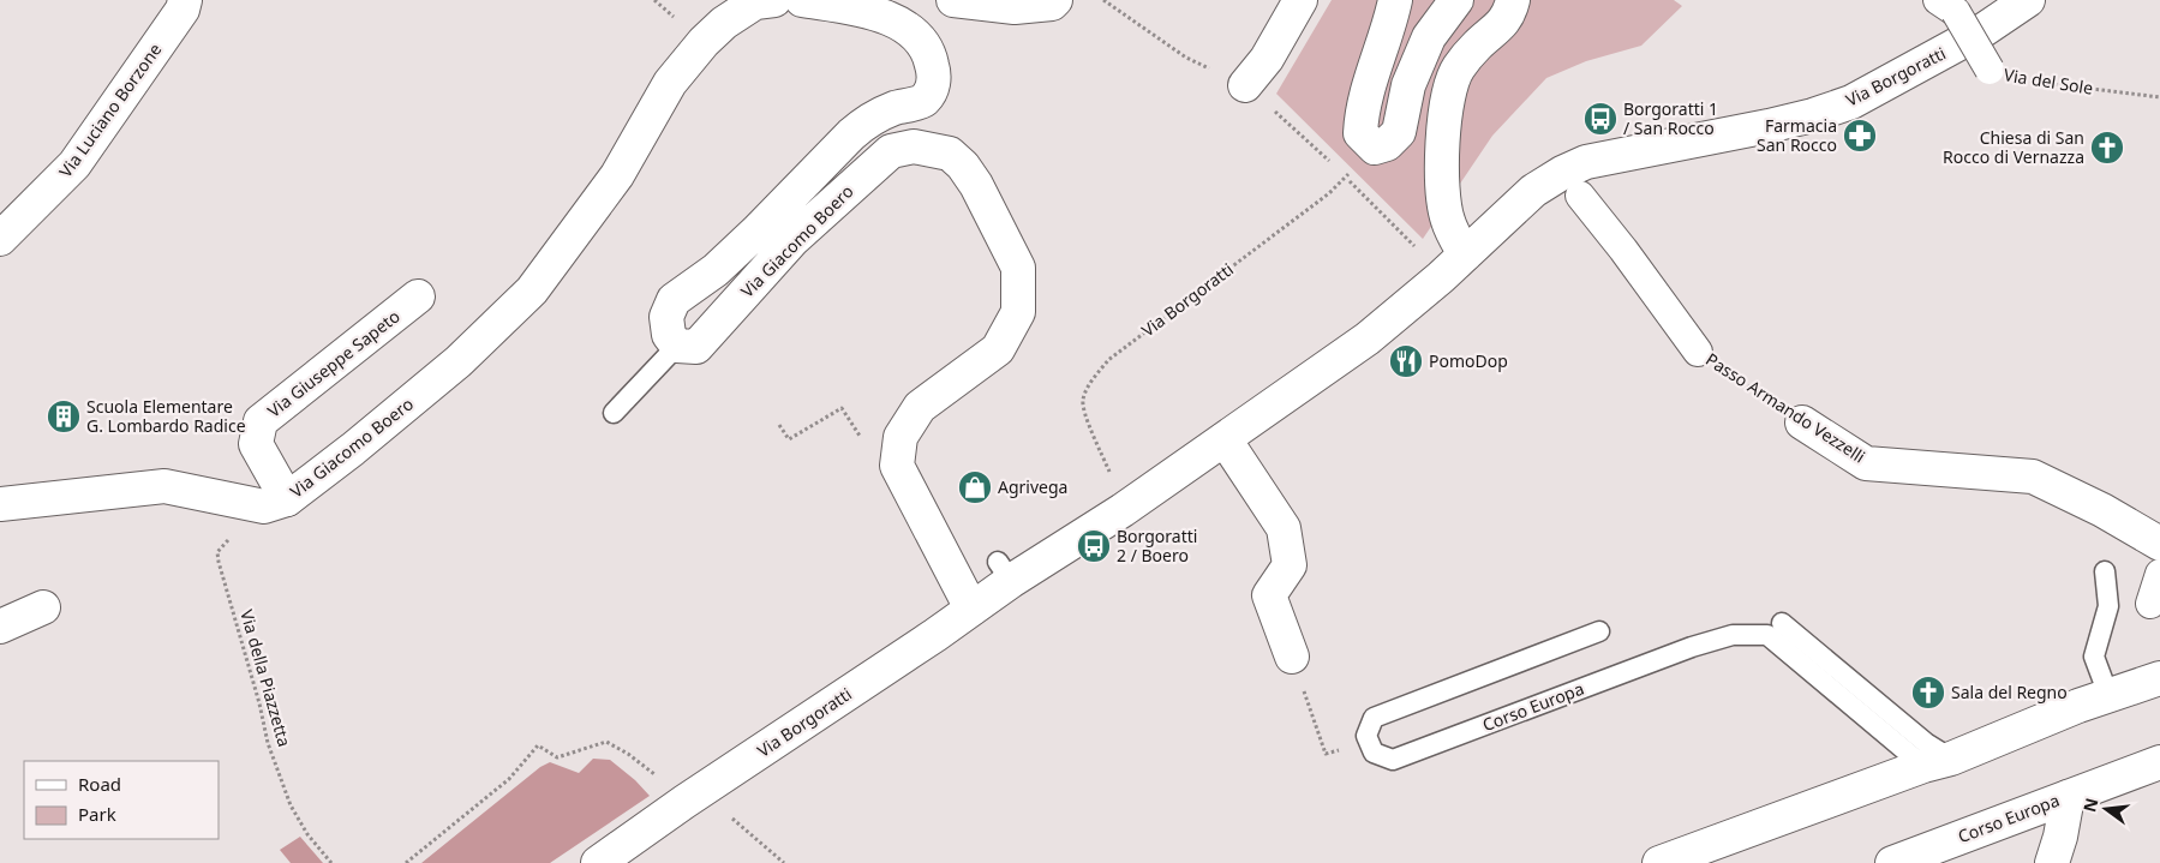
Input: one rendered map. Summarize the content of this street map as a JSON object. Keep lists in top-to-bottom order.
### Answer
{
  "streets": {
    "street": [
      "Via Borgoratti",
      "Via del Sole",
      "Via Luciano Borzone",
      "Via Giacomo Boero",
      "Via Giuseppe Sapeto",
      "Passo Armando Vezzelli",
      "Corso Europa"
    ],
    "path": ["Via della Piazzetta"]
  },
  "crossings": [
    ["Via Giacomo Boero", "Via Giuseppe Sapeto"],
    ["Via Giacomo Boero", "Via della Piazzetta"],
    ["Via Giuseppe Sapeto", "Via della Piazzetta"]
  ],
  "places": {
    "bus stop": ["Borgoratti 1 / San Rocco", "Borgoratti 2 / Boero"],
    "pharmacy": ["Farmacia San Rocco"],
    "church": ["Chiesa di San Rocco di Vernazza", "Sala del Regno"],
    "restaurant": ["PomoDop"],
    "building": ["Scuola Elementare G. Lombardo Radice"],
    "shop": ["Agrivega"]
  },
  "legend": ["Road", "Park"],
  "north": "left"
}
